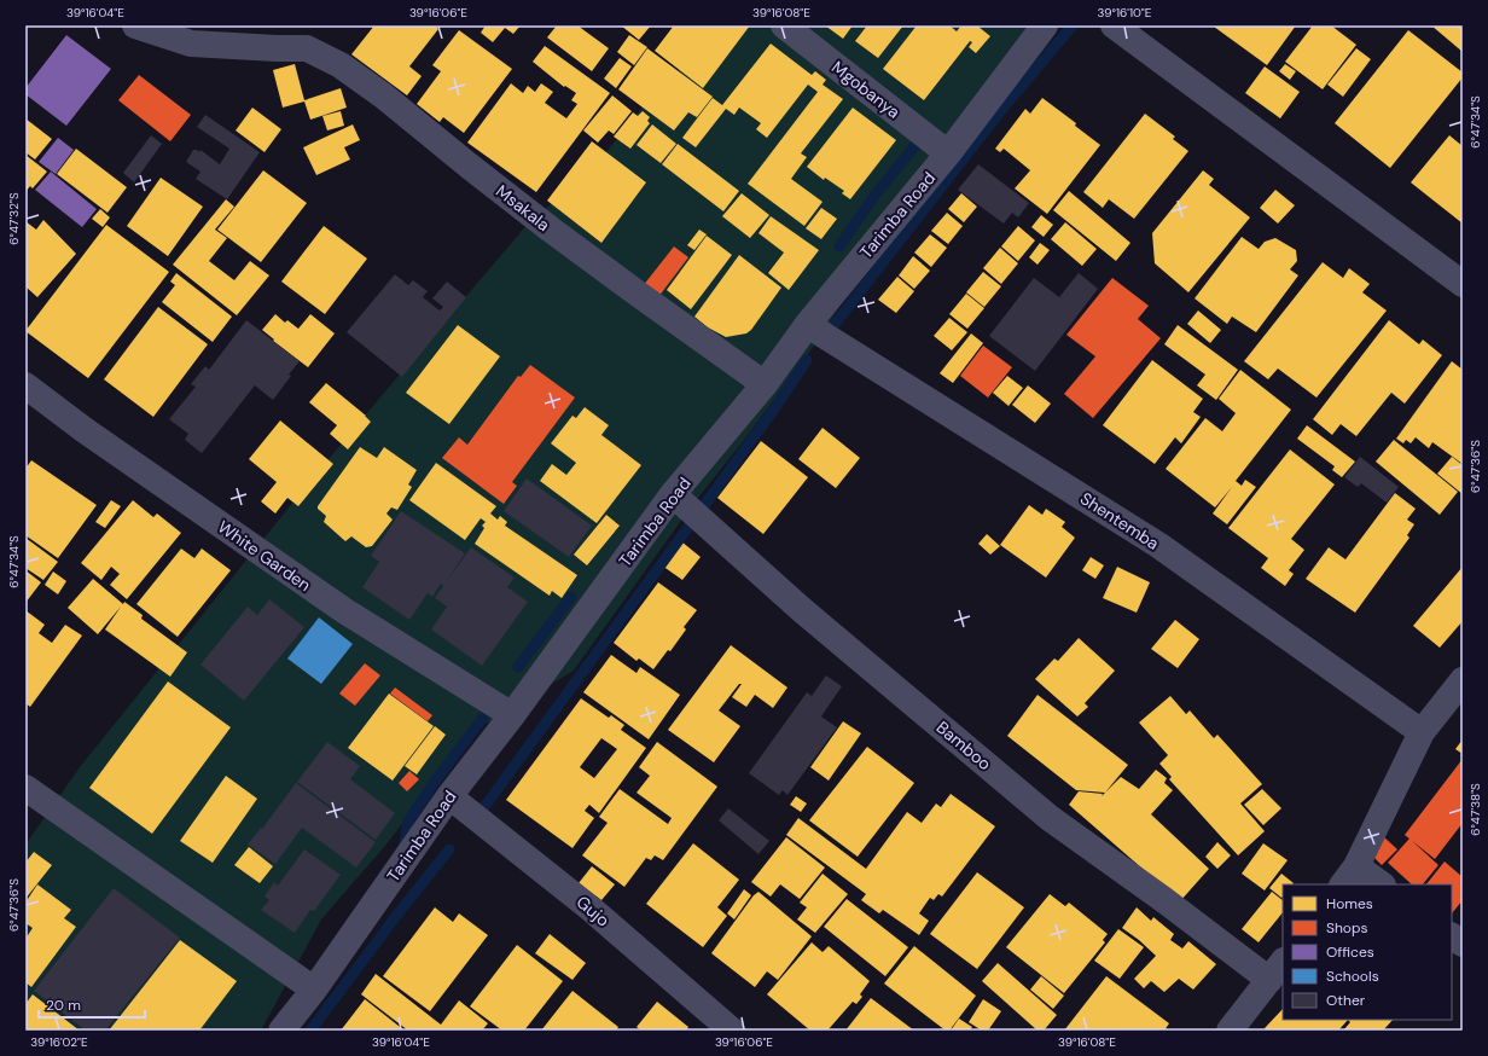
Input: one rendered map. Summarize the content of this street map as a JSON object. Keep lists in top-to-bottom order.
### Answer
{
  "streets": {
    "street": [
      "Mgobanya",
      "Msakala",
      "Tarimba Road",
      "Shentemba",
      "White Garden",
      "Bamboo",
      "Gujo"
    ]
  },
  "crossings": [
    ["Mgobanya", "Tarimba Road"],
    ["Msakala", "Tarimba Road"],
    ["Tarimba Road", "Shentemba"],
    ["Tarimba Road", "White Garden"],
    ["Tarimba Road", "Bamboo"],
    ["Tarimba Road", "Gujo"]
  ],
  "legend": [
    "Homes",
    "Shops",
    "Offices",
    "Schools",
    "Other"
  ],
  "scale_bar": "20 m",
  "coordinates": [
    "39°16'04\"E",
    "39°16'06\"E",
    "39°16'08\"E",
    "39°16'10\"E",
    "6°47'34\"S",
    "6°47'32\"S",
    "6°47'36\"S",
    "6°47'38\"S",
    "39°16'02\"E"
  ]
}
